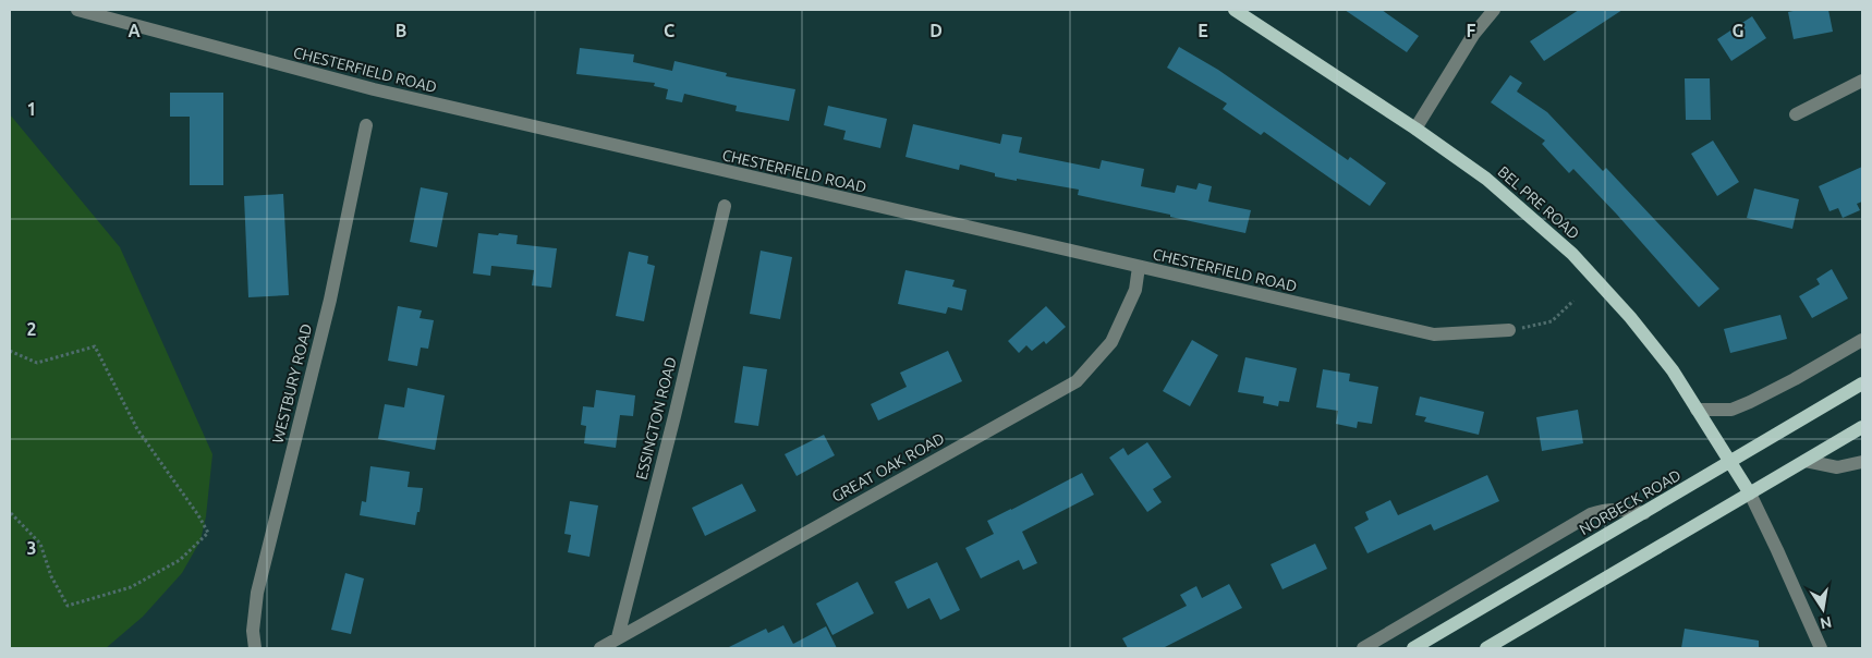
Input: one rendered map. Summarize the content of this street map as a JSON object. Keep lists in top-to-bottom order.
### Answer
{
  "streets": {
    "main road": ["BEL PRE ROAD", "NORBECK ROAD"],
    "street": [
      "CHESTERFIELD ROAD",
      "WESTBURY ROAD",
      "ESSINGTON ROAD",
      "GREAT OAK ROAD"
    ]
  },
  "crossings": [
    ["CHESTERFIELD ROAD", "GREAT OAK ROAD"],
    ["BEL PRE ROAD", "NORBECK ROAD"],
    ["ESSINGTON ROAD", "GREAT OAK ROAD"]
  ],
  "north": "bottom",
  "grid": {
    "columns": [
      "A",
      "B",
      "C",
      "D",
      "E",
      "F",
      "G"
    ],
    "rows": ["1", "2", "3"]
  }
}
